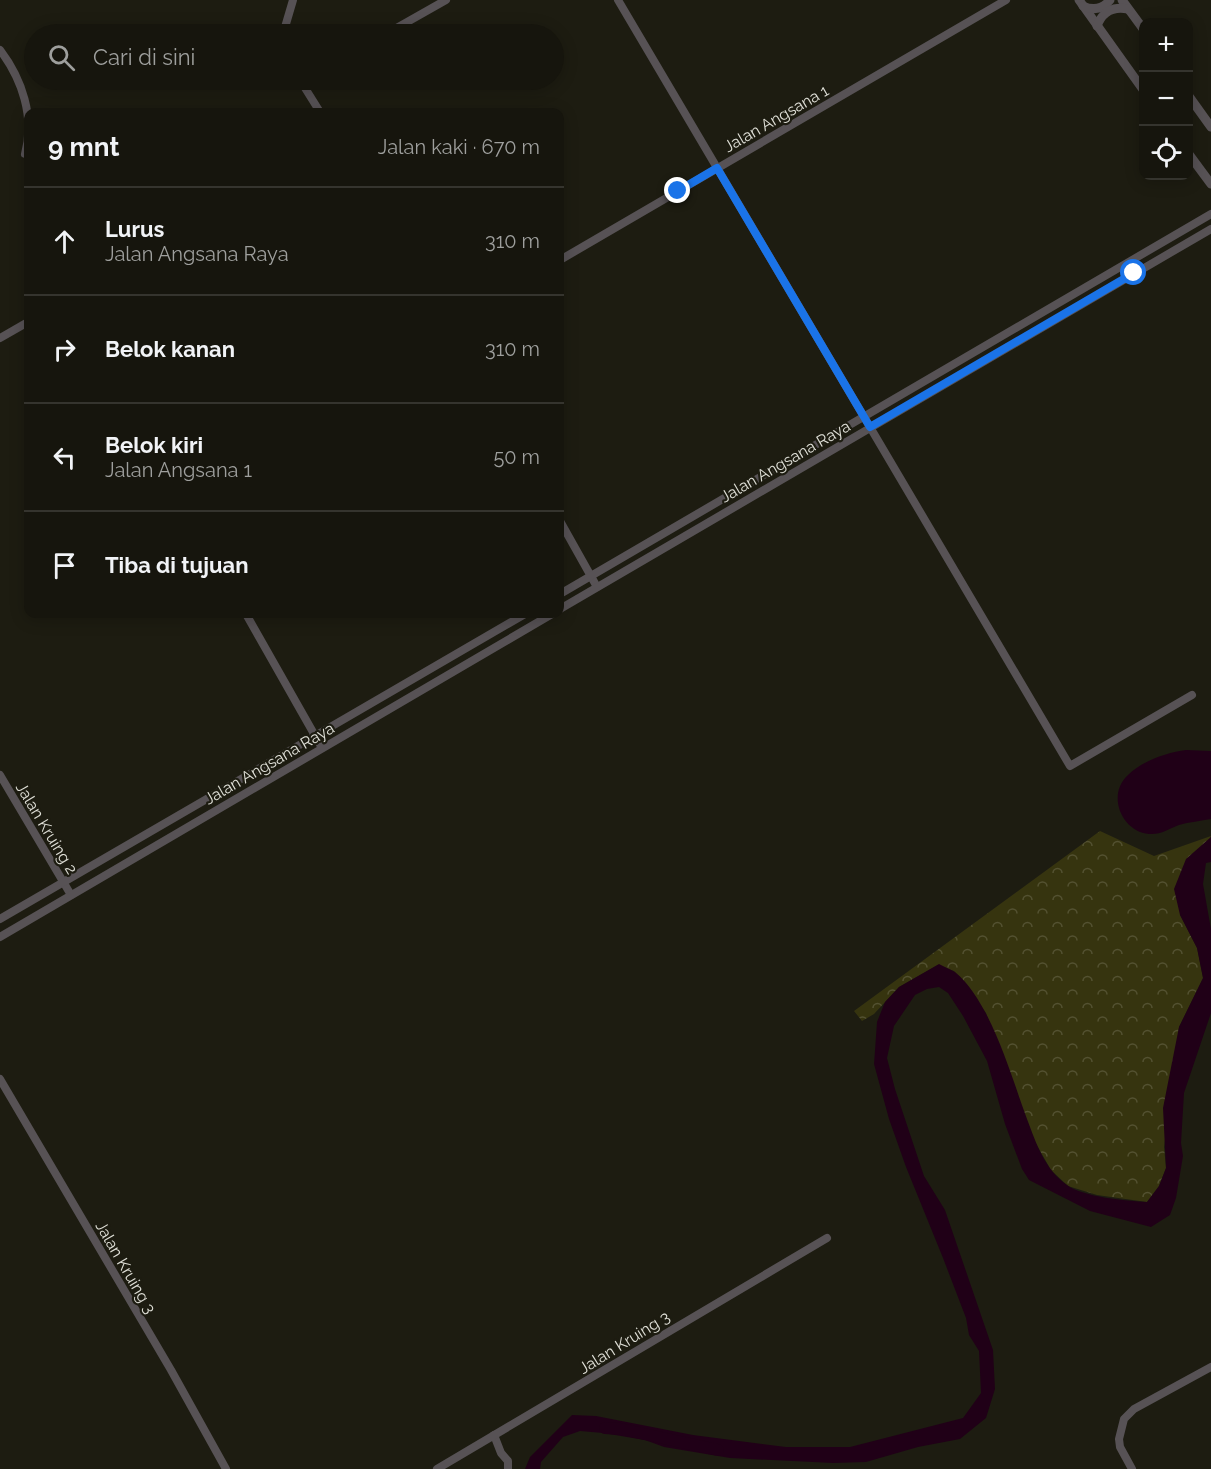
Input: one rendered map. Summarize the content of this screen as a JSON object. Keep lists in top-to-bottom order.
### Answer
{
  "streets": {
    "street": [
      "Jalan Angsana 1",
      "Jalan Angsana Raya",
      "Jalan Kruing 2",
      "Jalan Kruing 3"
    ]
  },
  "crossings": [
    ["Jalan Angsana Raya", "Jalan Kruing 2"]
  ],
  "page": {
    "map_buttons": ["+", "−"],
    "search": "Cari di sini",
    "heading": ["9 mnt", "Jalan kaki · 670 m"],
    "list": [
      ["Lurus", "Jalan Angsana Raya", "310 m"],
      ["Belok kanan", "310 m"],
      ["Belok kiri", "Jalan Angsana 1", "50 m"],
      "Tiba di tujuan"
    ]
  }
}
